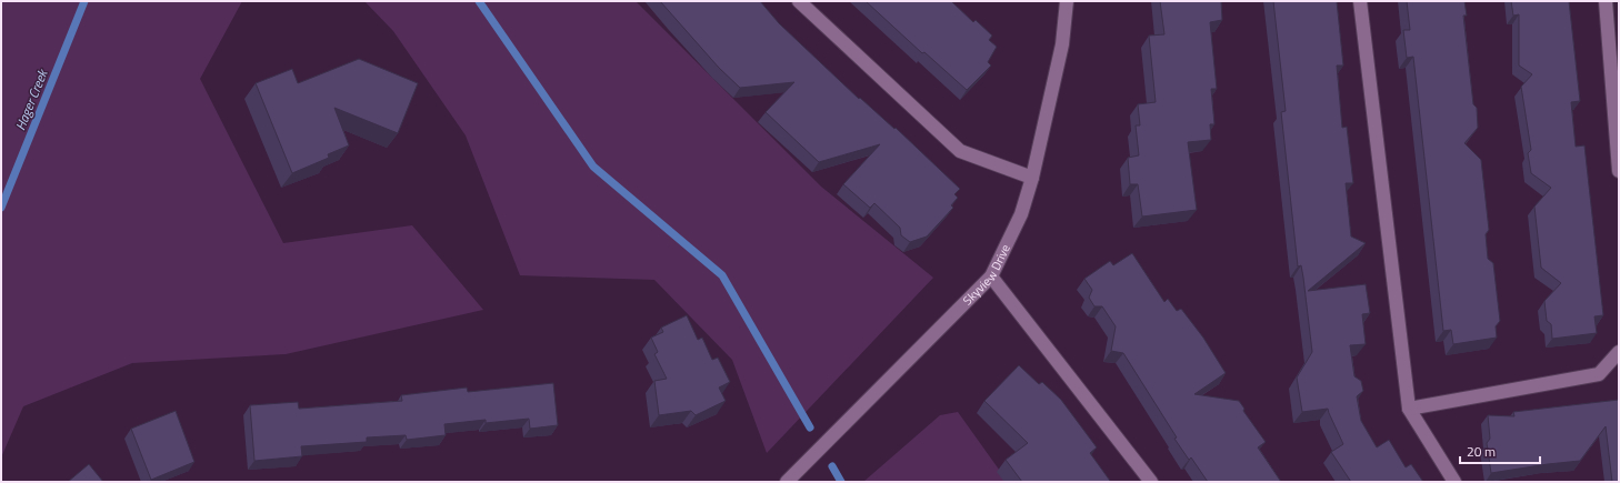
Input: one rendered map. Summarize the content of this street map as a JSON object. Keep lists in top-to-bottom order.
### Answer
{
  "streets": {
    "street": ["Skyview Drive"]
  },
  "water": ["Hager Creek"],
  "scale_bar": "20 m"
}
